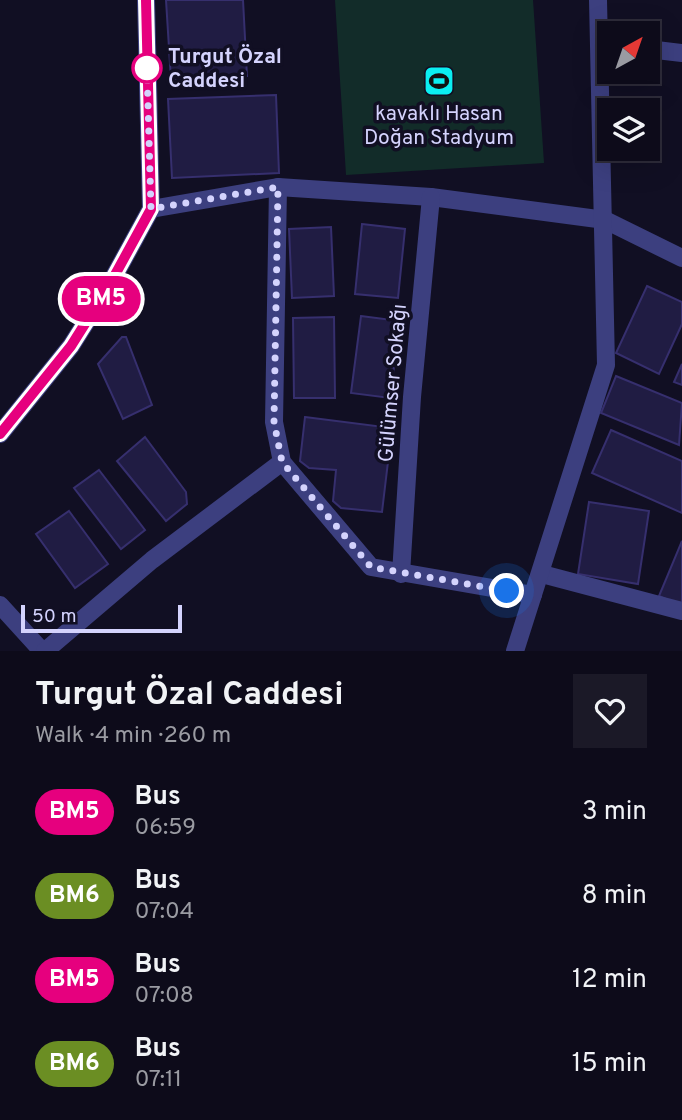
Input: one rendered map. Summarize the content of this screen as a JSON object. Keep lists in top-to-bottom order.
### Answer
{
  "streets": {
    "street": ["Gülümser Sokağı"]
  },
  "places": {
    "other": ["Turgut Özal Caddesi"],
    "sports": ["kavaklı Hasan Doğan Stadyum"]
  },
  "lines": ["bus line BM5"],
  "scale_bar": "50 m",
  "north": "top right",
  "page": {
    "on_map": "BM5",
    "scale": "50 m",
    "heading": ["Turgut Özal Caddesi", "Walk · 4 min · 260 m"],
    "list": [
      {
        "mark": "BM5",
        "name": "Bus",
        "note": "06:59",
        "value": "3 min"
      },
      {
        "mark": "BM6",
        "name": "Bus",
        "note": "07:04",
        "value": "8 min"
      },
      {
        "mark": "BM5",
        "name": "Bus",
        "note": "07:08",
        "value": "12 min"
      },
      {
        "mark": "BM6",
        "name": "Bus",
        "note": "07:11",
        "value": "15 min"
      }
    ]
  }
}
